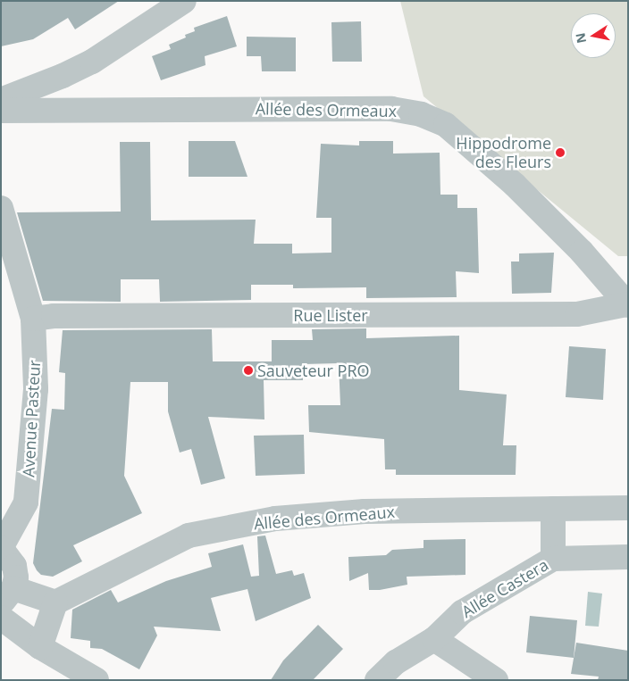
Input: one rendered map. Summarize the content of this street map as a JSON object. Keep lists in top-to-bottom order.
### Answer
{
  "streets": {
    "street": [
      "Allée des Ormeaux",
      "Rue Lister",
      "Avenue Pasteur",
      "Allée Castera"
    ]
  },
  "crossings": [
    ["Allée des Ormeaux", "Rue Lister"],
    ["Rue Lister", "Avenue Pasteur"]
  ],
  "places": ["Hippodrome des Fleurs", "Sauveteur PRO"],
  "north": "left"
}
